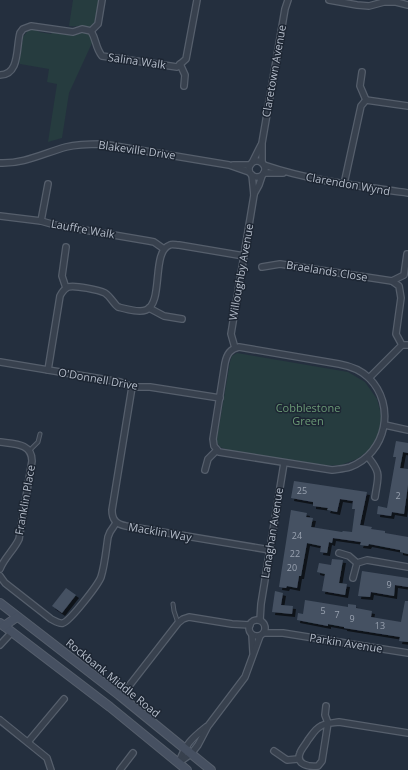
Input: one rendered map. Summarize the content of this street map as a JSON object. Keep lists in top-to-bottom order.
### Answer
{
  "streets": {
    "street": [
      "Salina Walk",
      "Claretown Avenue",
      "Blakeville Drive",
      "Clarendon Wynd",
      "Lauffre Walk",
      "Braelands Close",
      "Willoughby Avenue",
      "O'Donnell Drive",
      "Franklin Place",
      "Macklin Way",
      "Lanaghan Avenue",
      "Parkin Avenue",
      "Rockbank Middle Road"
    ]
  },
  "crossings": [
    ["Claretown Avenue", "Blakeville Drive"],
    ["Claretown Avenue", "Clarendon Wynd"],
    ["Claretown Avenue", "Willoughby Avenue"],
    ["Blakeville Drive", "Clarendon Wynd"],
    ["Blakeville Drive", "Willoughby Avenue"],
    ["Clarendon Wynd", "Willoughby Avenue"],
    ["O'Donnell Drive", "Macklin Way"],
    ["Macklin Way", "Lanaghan Avenue"],
    ["Lanaghan Avenue", "Parkin Avenue"]
  ],
  "parks": ["Cobblestone Green"],
  "house_numbers": [
    "25",
    "2",
    "24",
    "22",
    "20",
    "9",
    "5",
    "7",
    "9",
    "13"
  ]
}
